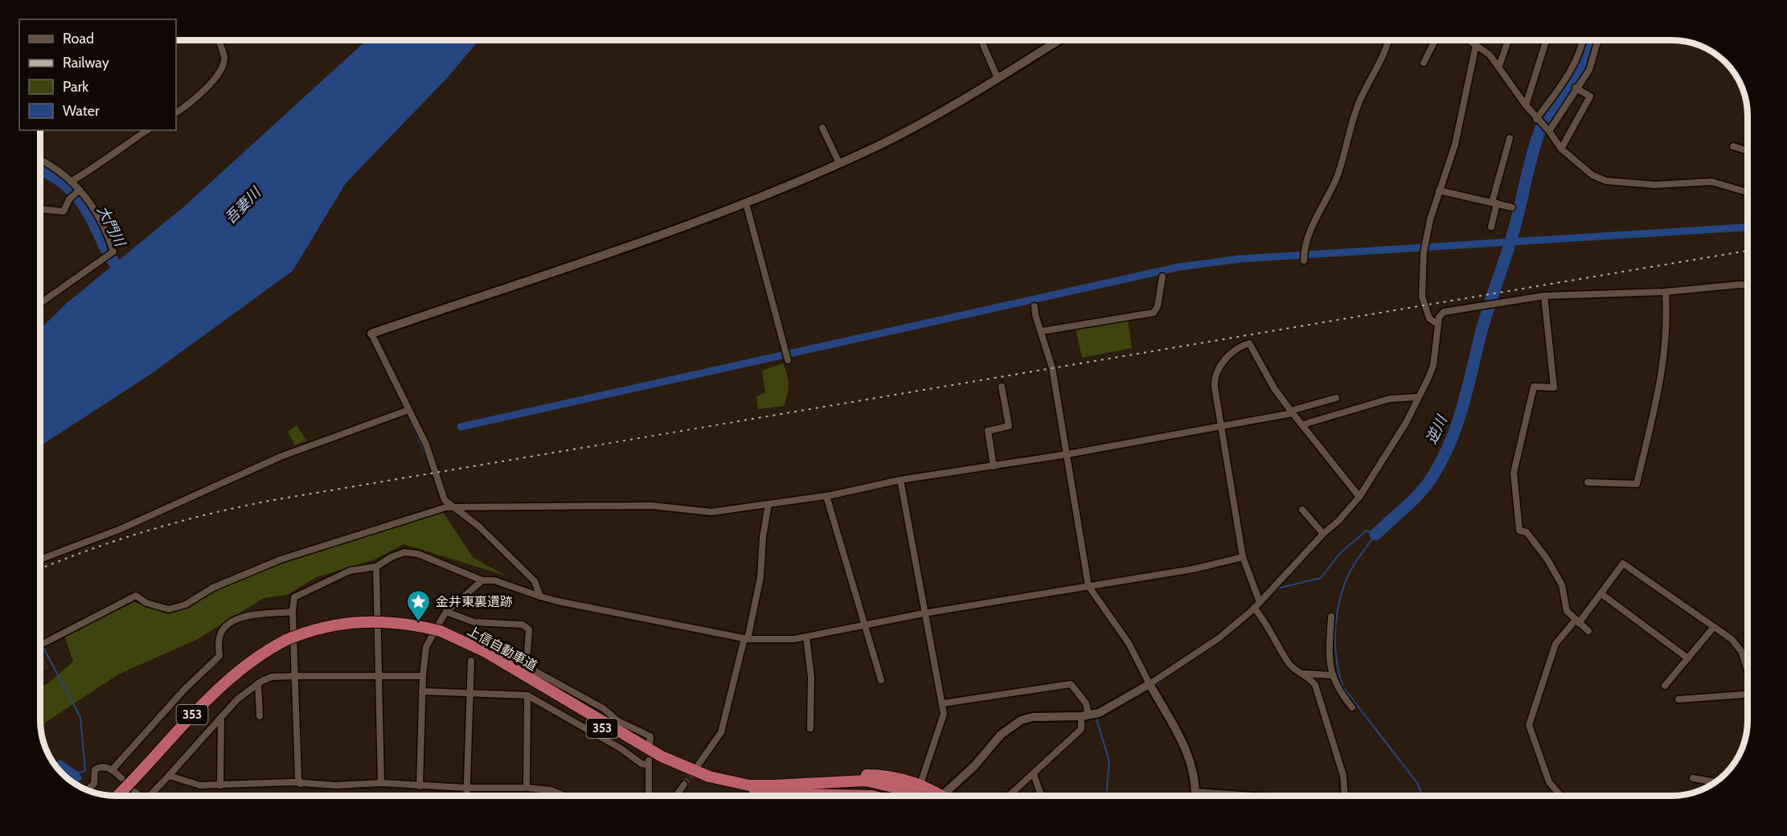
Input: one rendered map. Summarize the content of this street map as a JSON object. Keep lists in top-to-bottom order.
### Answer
{
  "streets": {
    "highway": ["上信自動車道", "353"]
  },
  "crossings": [
    ["上信自動車道", "353"]
  ],
  "water": ["吾妻川", "大門川", "逆川"],
  "places": {
    "place": ["金井東裏遺跡"]
  },
  "legend": [
    "Road",
    "Railway",
    "Park",
    "Water"
  ]
}
